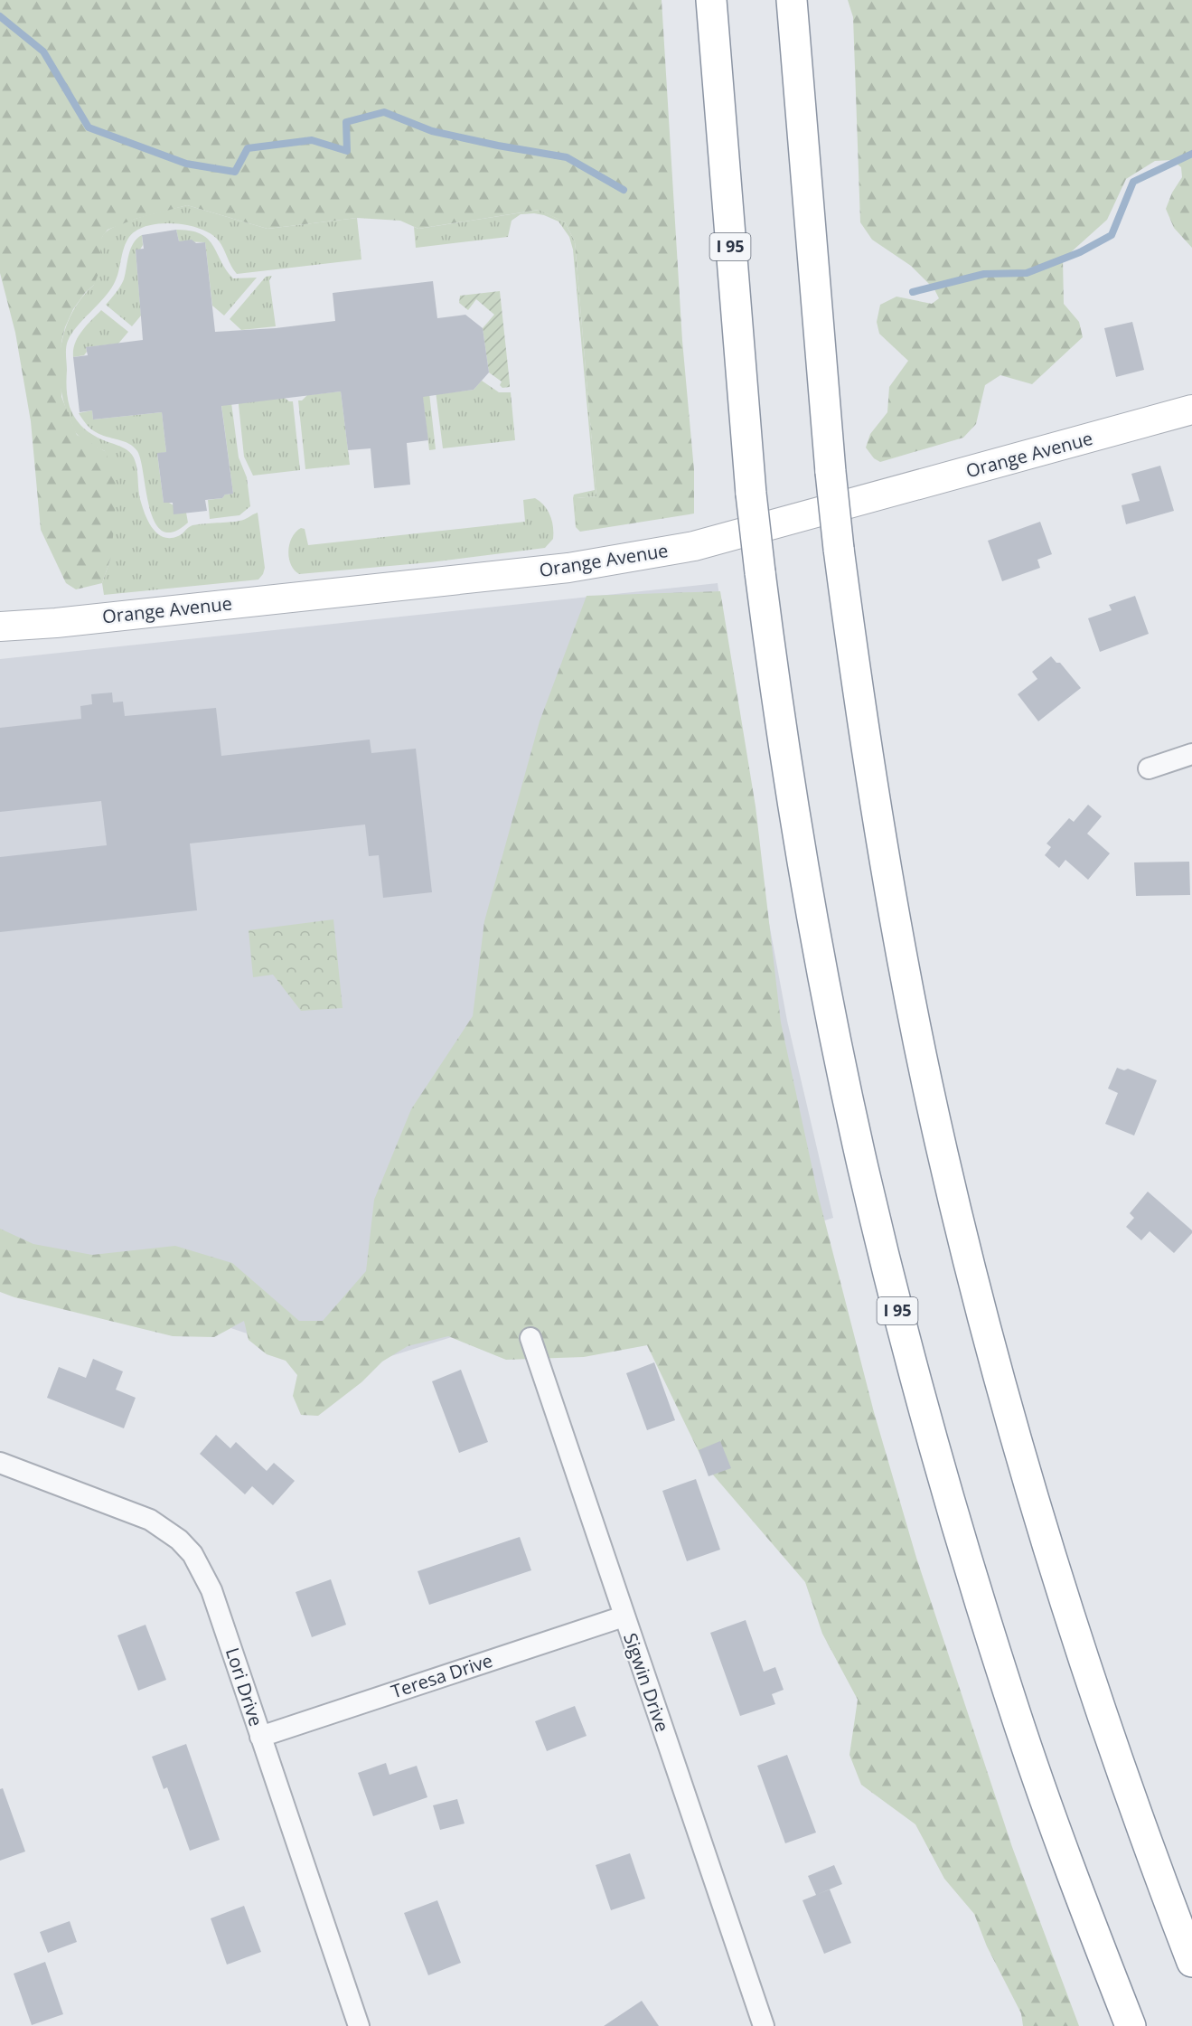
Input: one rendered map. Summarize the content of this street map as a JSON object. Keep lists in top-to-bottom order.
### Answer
{
  "streets": {
    "highway": ["I 95"],
    "main road": ["Orange Avenue"],
    "street": ["Teresa Drive", "Sigwin Drive", "Lori Drive"]
  },
  "crossings": [
    ["Teresa Drive", "Sigwin Drive"],
    ["Teresa Drive", "Lori Drive"]
  ]
}
